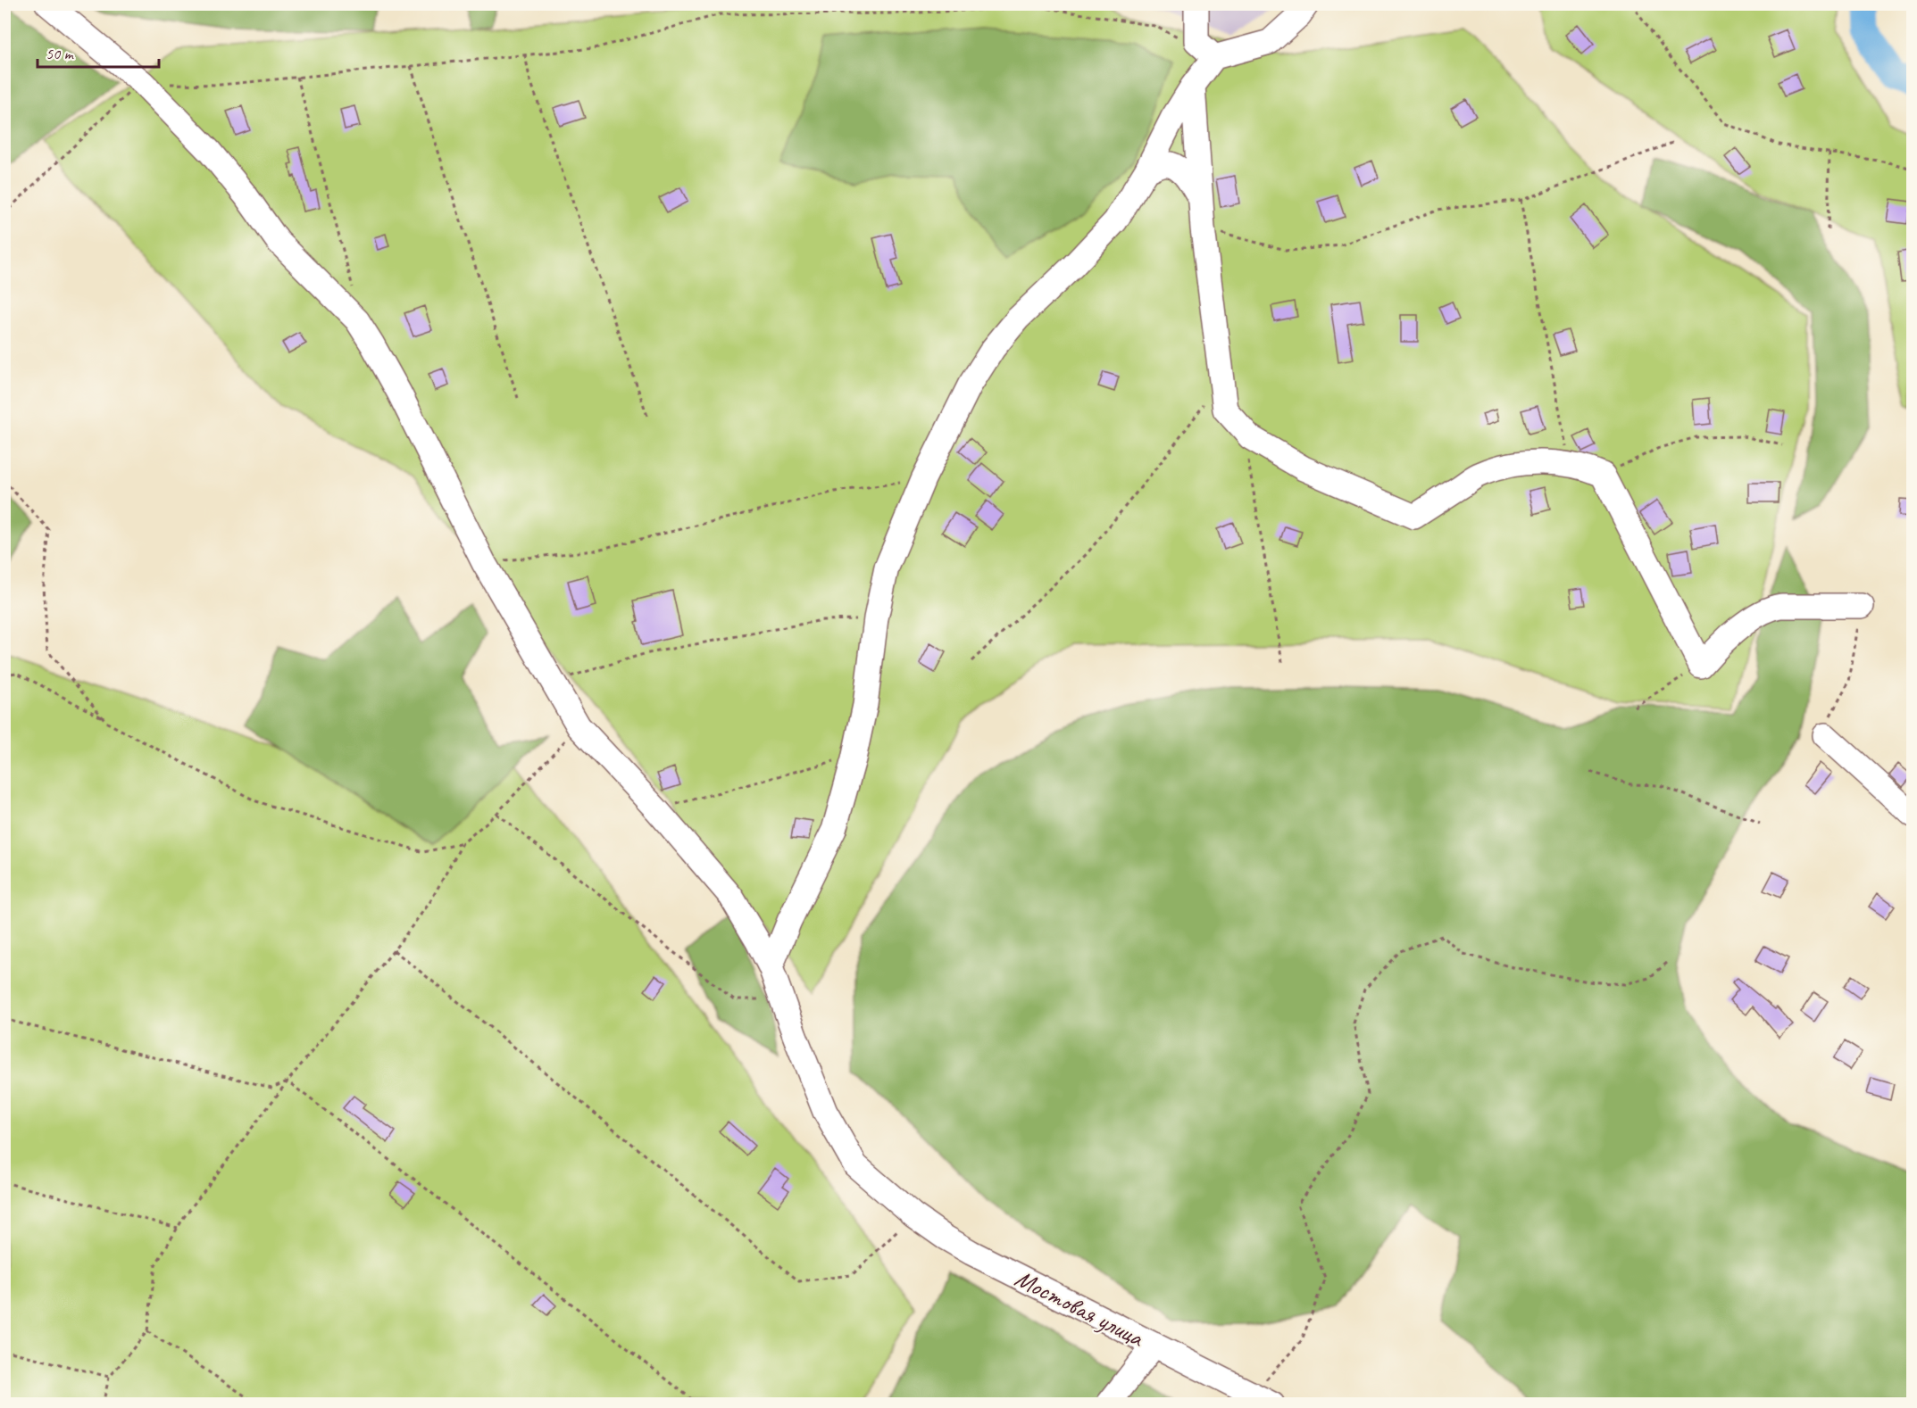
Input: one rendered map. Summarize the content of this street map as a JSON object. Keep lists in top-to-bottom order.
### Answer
{
  "streets": {
    "street": ["Мостовая улица"]
  },
  "scale_bar": "50 m"
}
